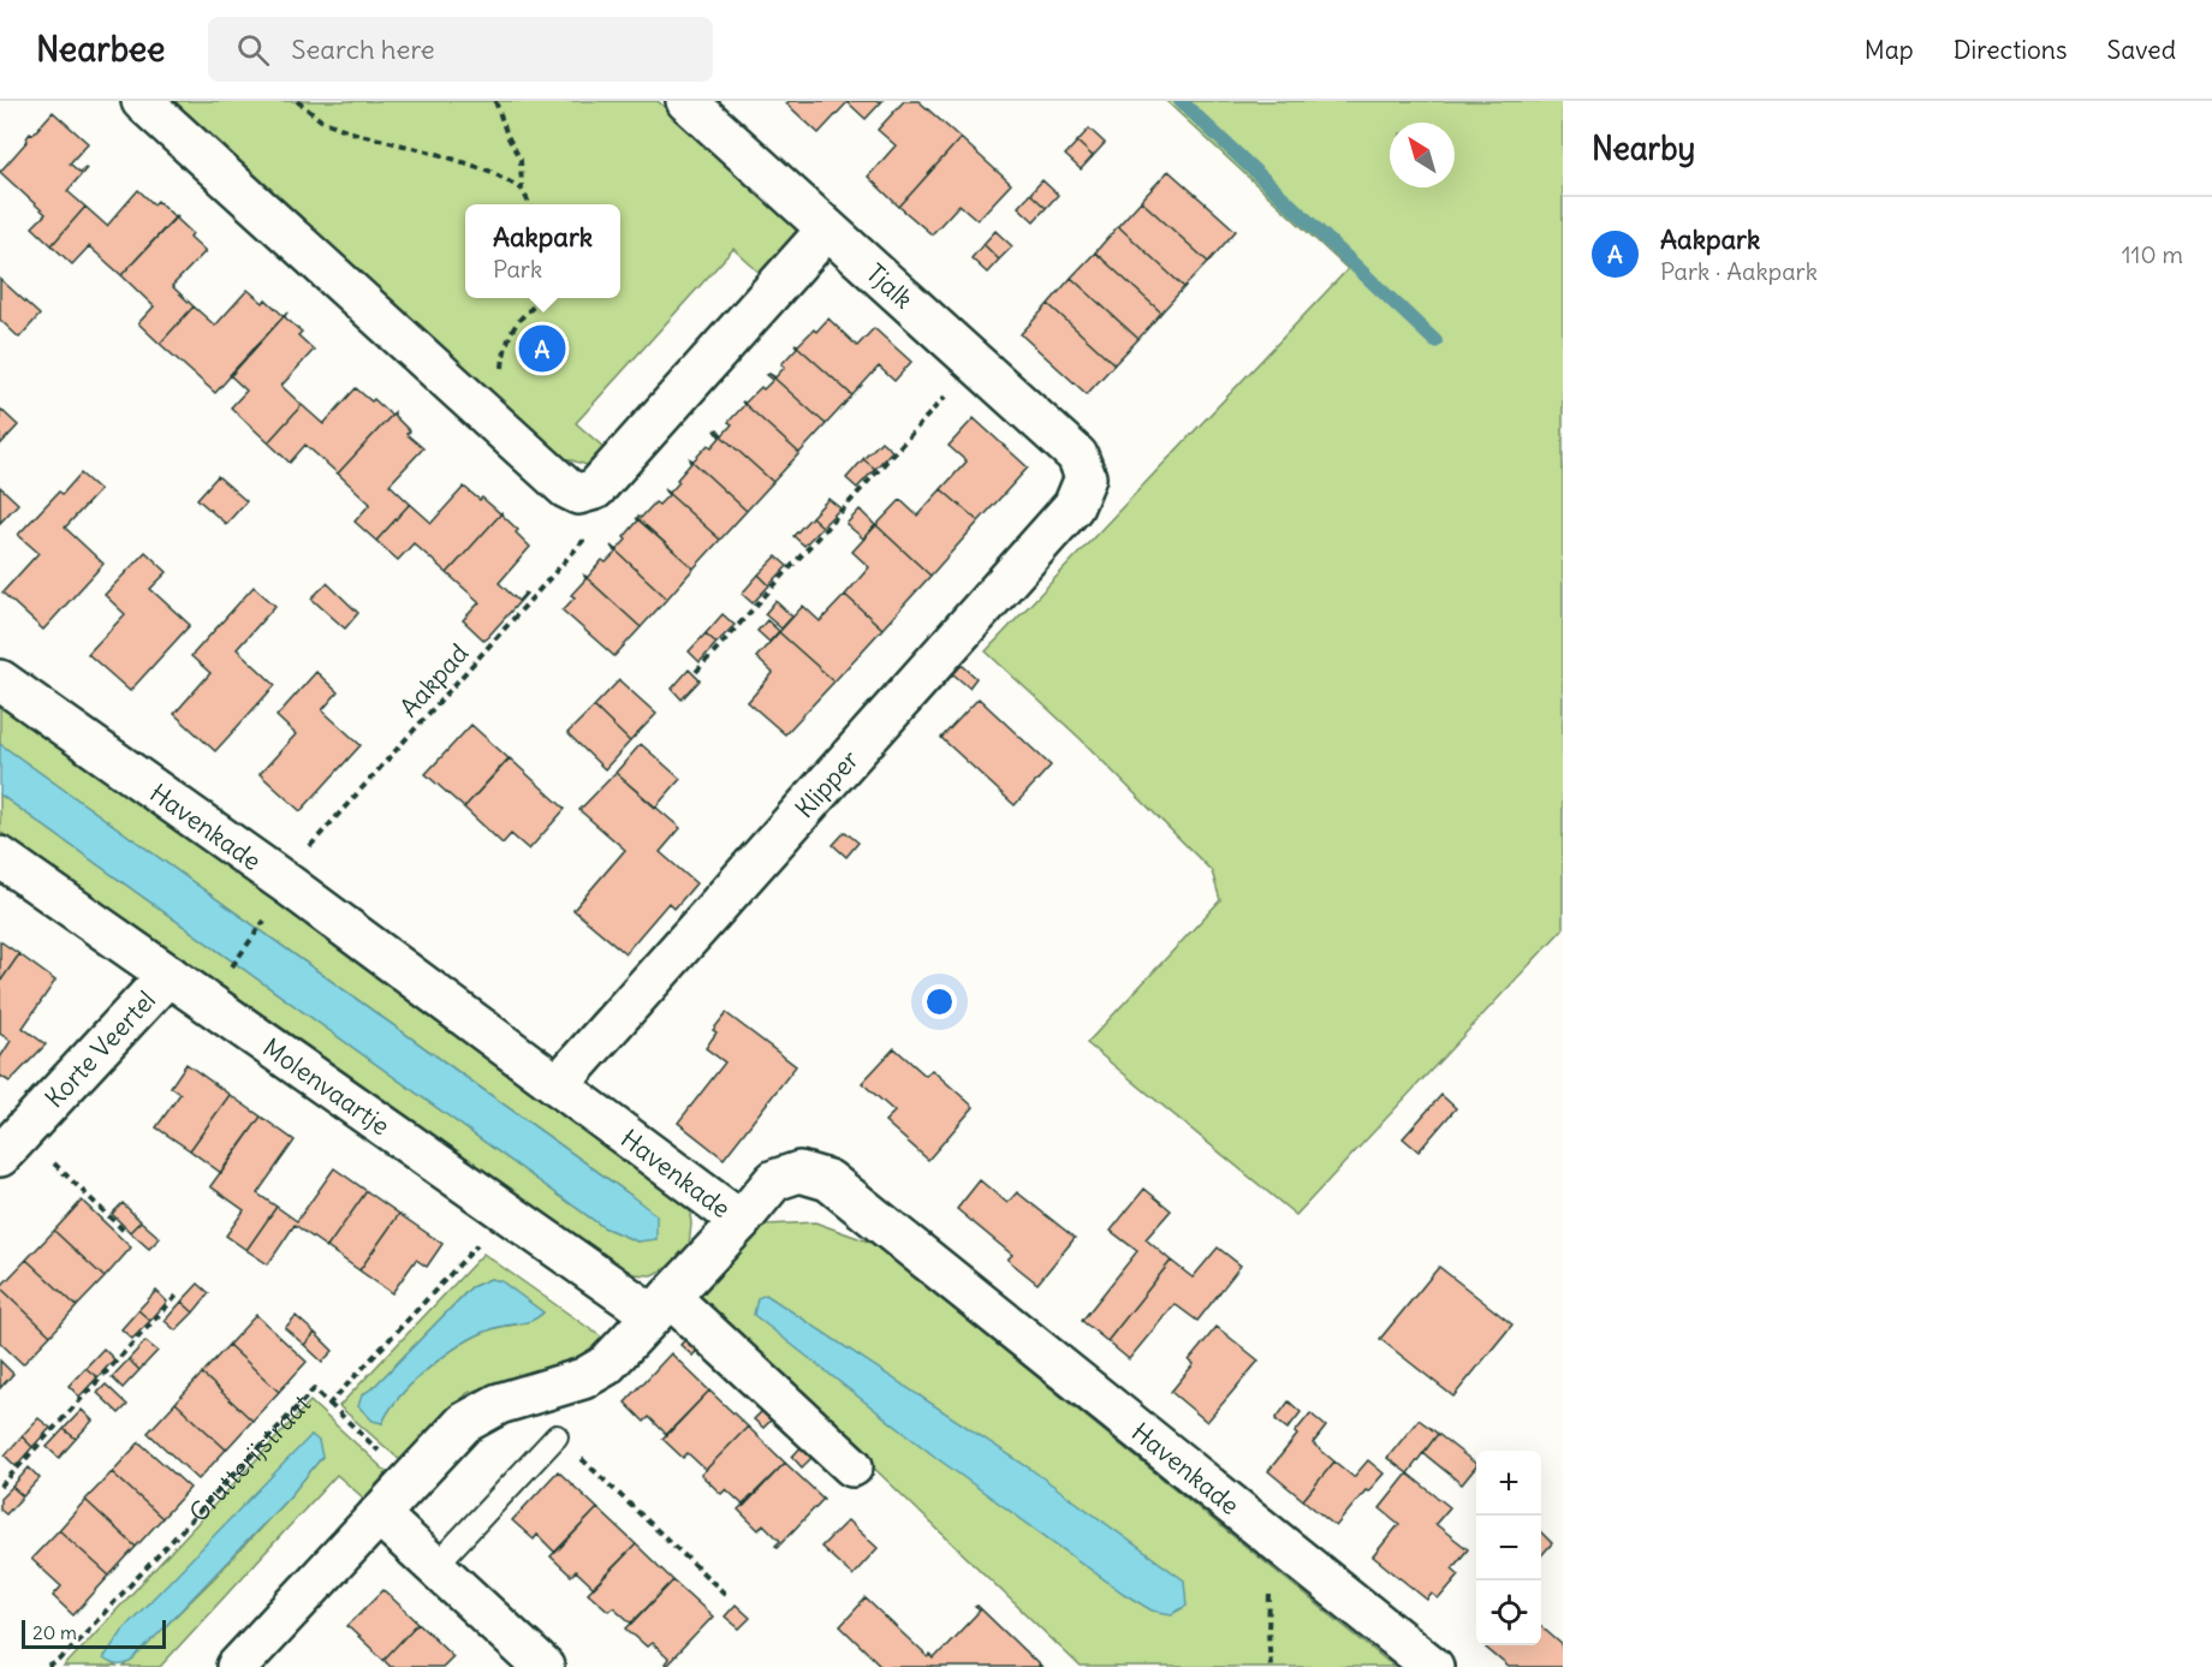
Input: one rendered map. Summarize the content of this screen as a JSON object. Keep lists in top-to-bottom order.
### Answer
{
  "streets": {
    "street": [
      "Tjalk",
      "Klipper",
      "Havenkade",
      "Korte Veertel",
      "Molenvaartje"
    ],
    "path": ["Aakpad", "Grutterijstraat"]
  },
  "crossings": [
    ["Tjalk", "Klipper"],
    ["Aakpad", "Havenkade"],
    ["Klipper", "Havenkade"],
    ["Korte Veertel", "Molenvaartje"],
    ["Molenvaartje", "Grutterijstraat"]
  ],
  "scale_bar": "20 m",
  "north": "top left",
  "page": {
    "header": "Nearbee",
    "search": "Search here",
    "nav": ["Map", "Directions", "Saved"],
    "heading": "Nearby",
    "list": [
      {
        "mark": "A",
        "name": "Aakpark",
        "note": "Park · Aakpark",
        "value": "110 m"
      }
    ],
    "popup": ["Aakpark", "Park"],
    "pins": "A",
    "map_buttons": ["+", "−"],
    "scale": "20 m"
  }
}
